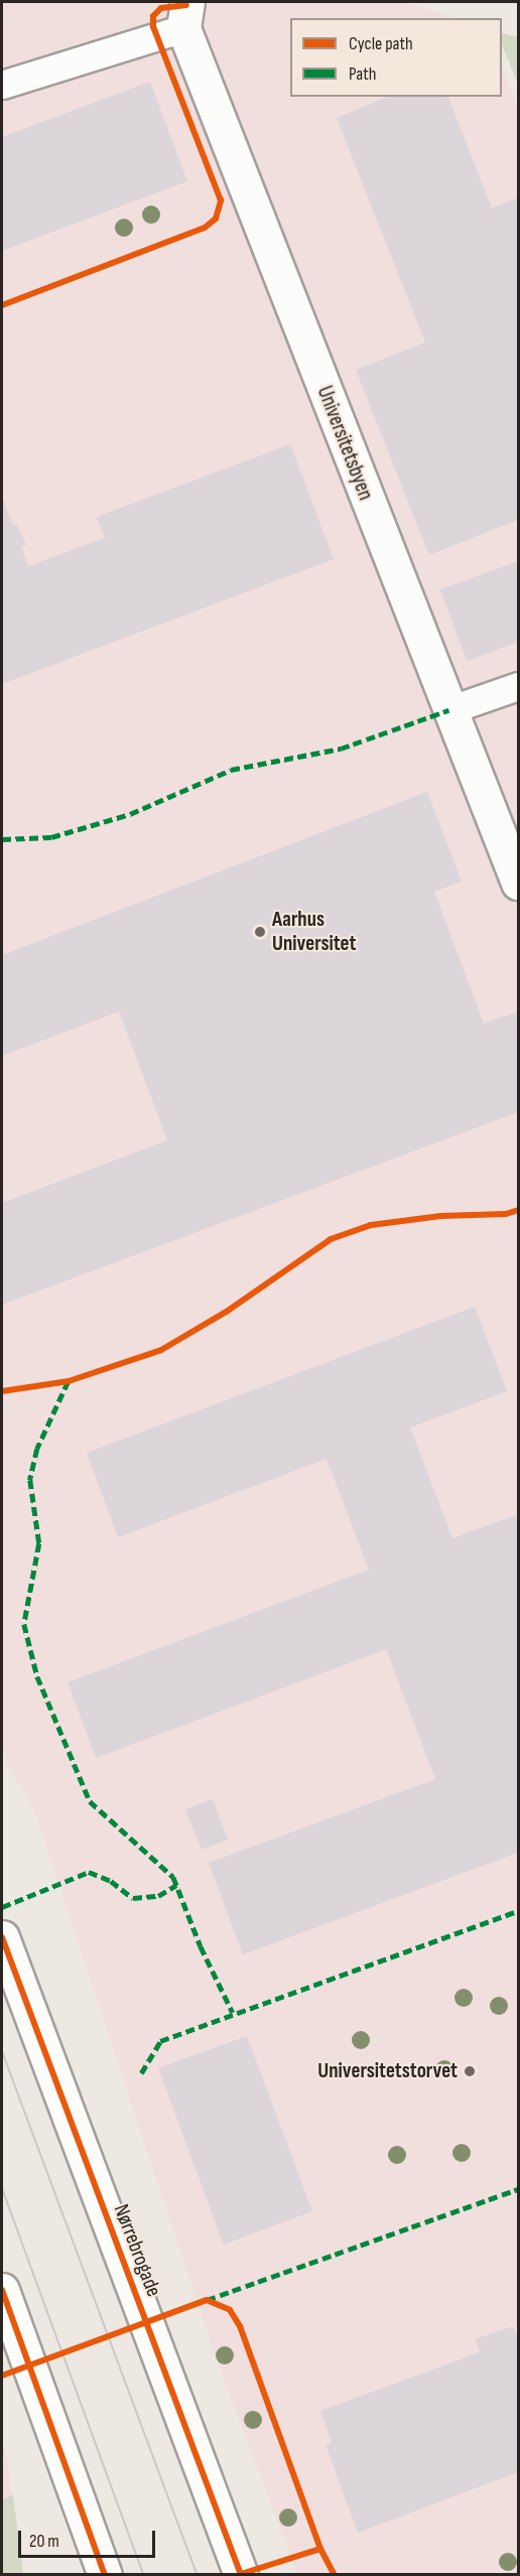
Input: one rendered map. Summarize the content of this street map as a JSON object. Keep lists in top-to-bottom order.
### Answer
{
  "streets": {
    "main road": ["Universitetsbyen", "Nørrebrogade"]
  },
  "places": ["Aarhus Universitet", "Universitetstorvet"],
  "legend": ["Cycle path", "Path"],
  "scale_bar": "20 m"
}
